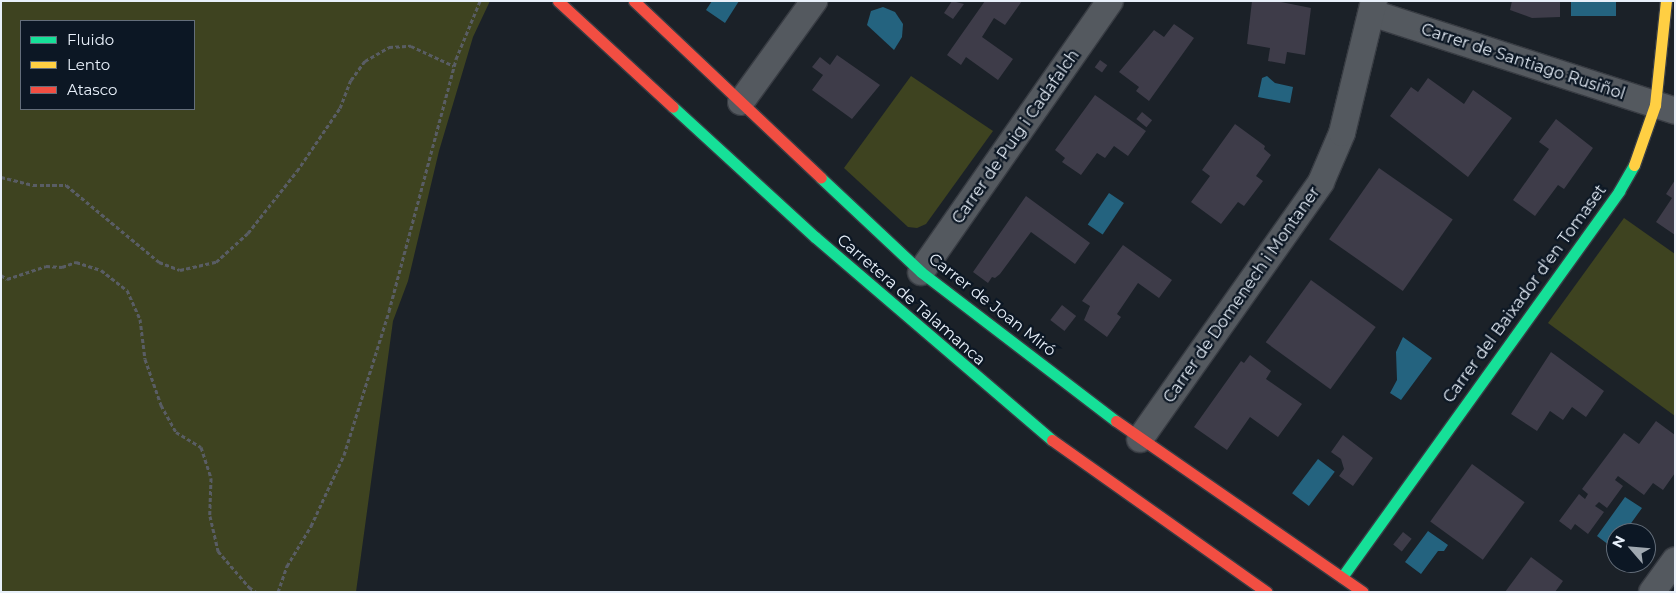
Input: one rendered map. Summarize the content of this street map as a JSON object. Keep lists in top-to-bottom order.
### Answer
{
  "streets": {
    "street": [
      "Carrer de Santiago Rusiñol",
      "Carrer de Puig i Cadafalch",
      "Carrer del Baixador d'en Tomaset",
      "Carrer de Domenech i Montaner",
      "Carretera de Talamanca",
      "Carrer de Joan Miró"
    ]
  },
  "crossings": [
    ["Carrer de Santiago Rusiñol", "Carrer del Baixador d'en Tomaset"],
    ["Carrer de Santiago Rusiñol", "Carrer de Domenech i Montaner"],
    ["Carrer de Puig i Cadafalch", "Carrer de Joan Miró"],
    ["Carrer del Baixador d'en Tomaset", "Carrer de Joan Miró"],
    ["Carrer de Domenech i Montaner", "Carrer de Joan Miró"]
  ],
  "legend": ["Fluido", "Lento", "Atasco"],
  "north": "top left"
}
